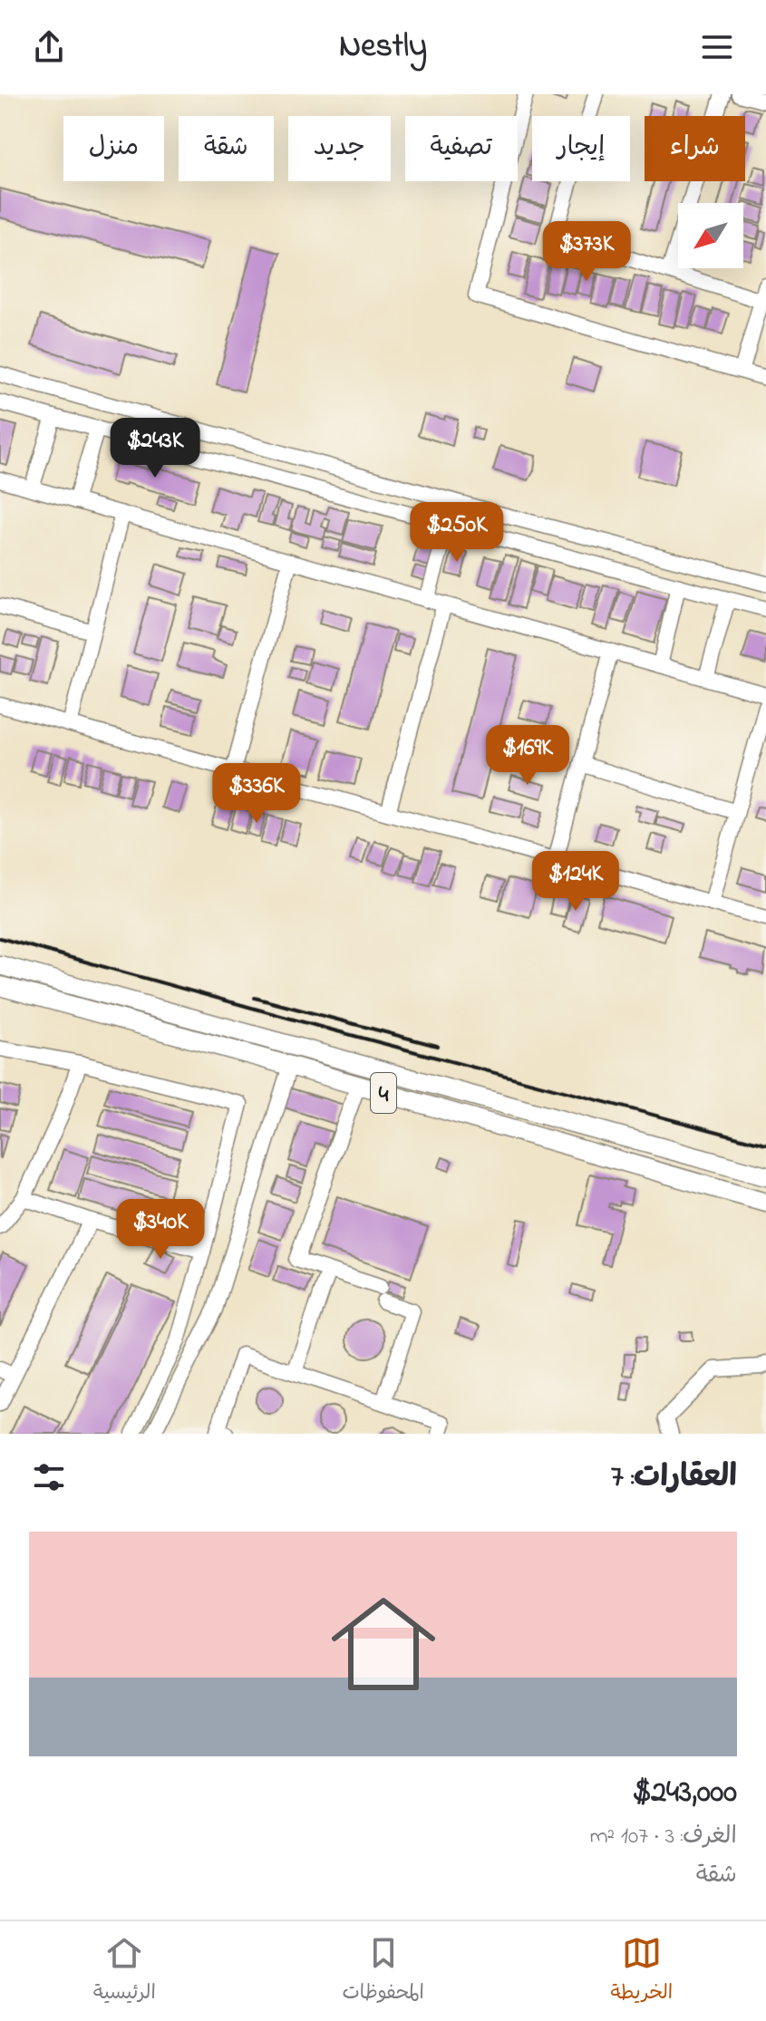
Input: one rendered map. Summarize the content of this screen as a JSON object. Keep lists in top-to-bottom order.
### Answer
{
  "streets": {
    "main road": ["4"]
  },
  "north": "bottom left",
  "page": {
    "header": "Nestly",
    "chip": [
      "شراء",
      "إيجار",
      "تصفية",
      "جديد",
      "شقة",
      "منزل"
    ],
    "price": [
      "$373K",
      "$243K",
      "$250K",
      "$169K",
      "$336K",
      "$124K",
      "$340K"
    ],
    "heading": "العقارات: 7",
    "list": [
      {
        "name": "$243,000",
        "note": "الغرف: 3 · 107 m² · شقة"
      }
    ],
    "tabs": ["الخريطة", "المحفوظات", "الرئيسية"]
  }
}
